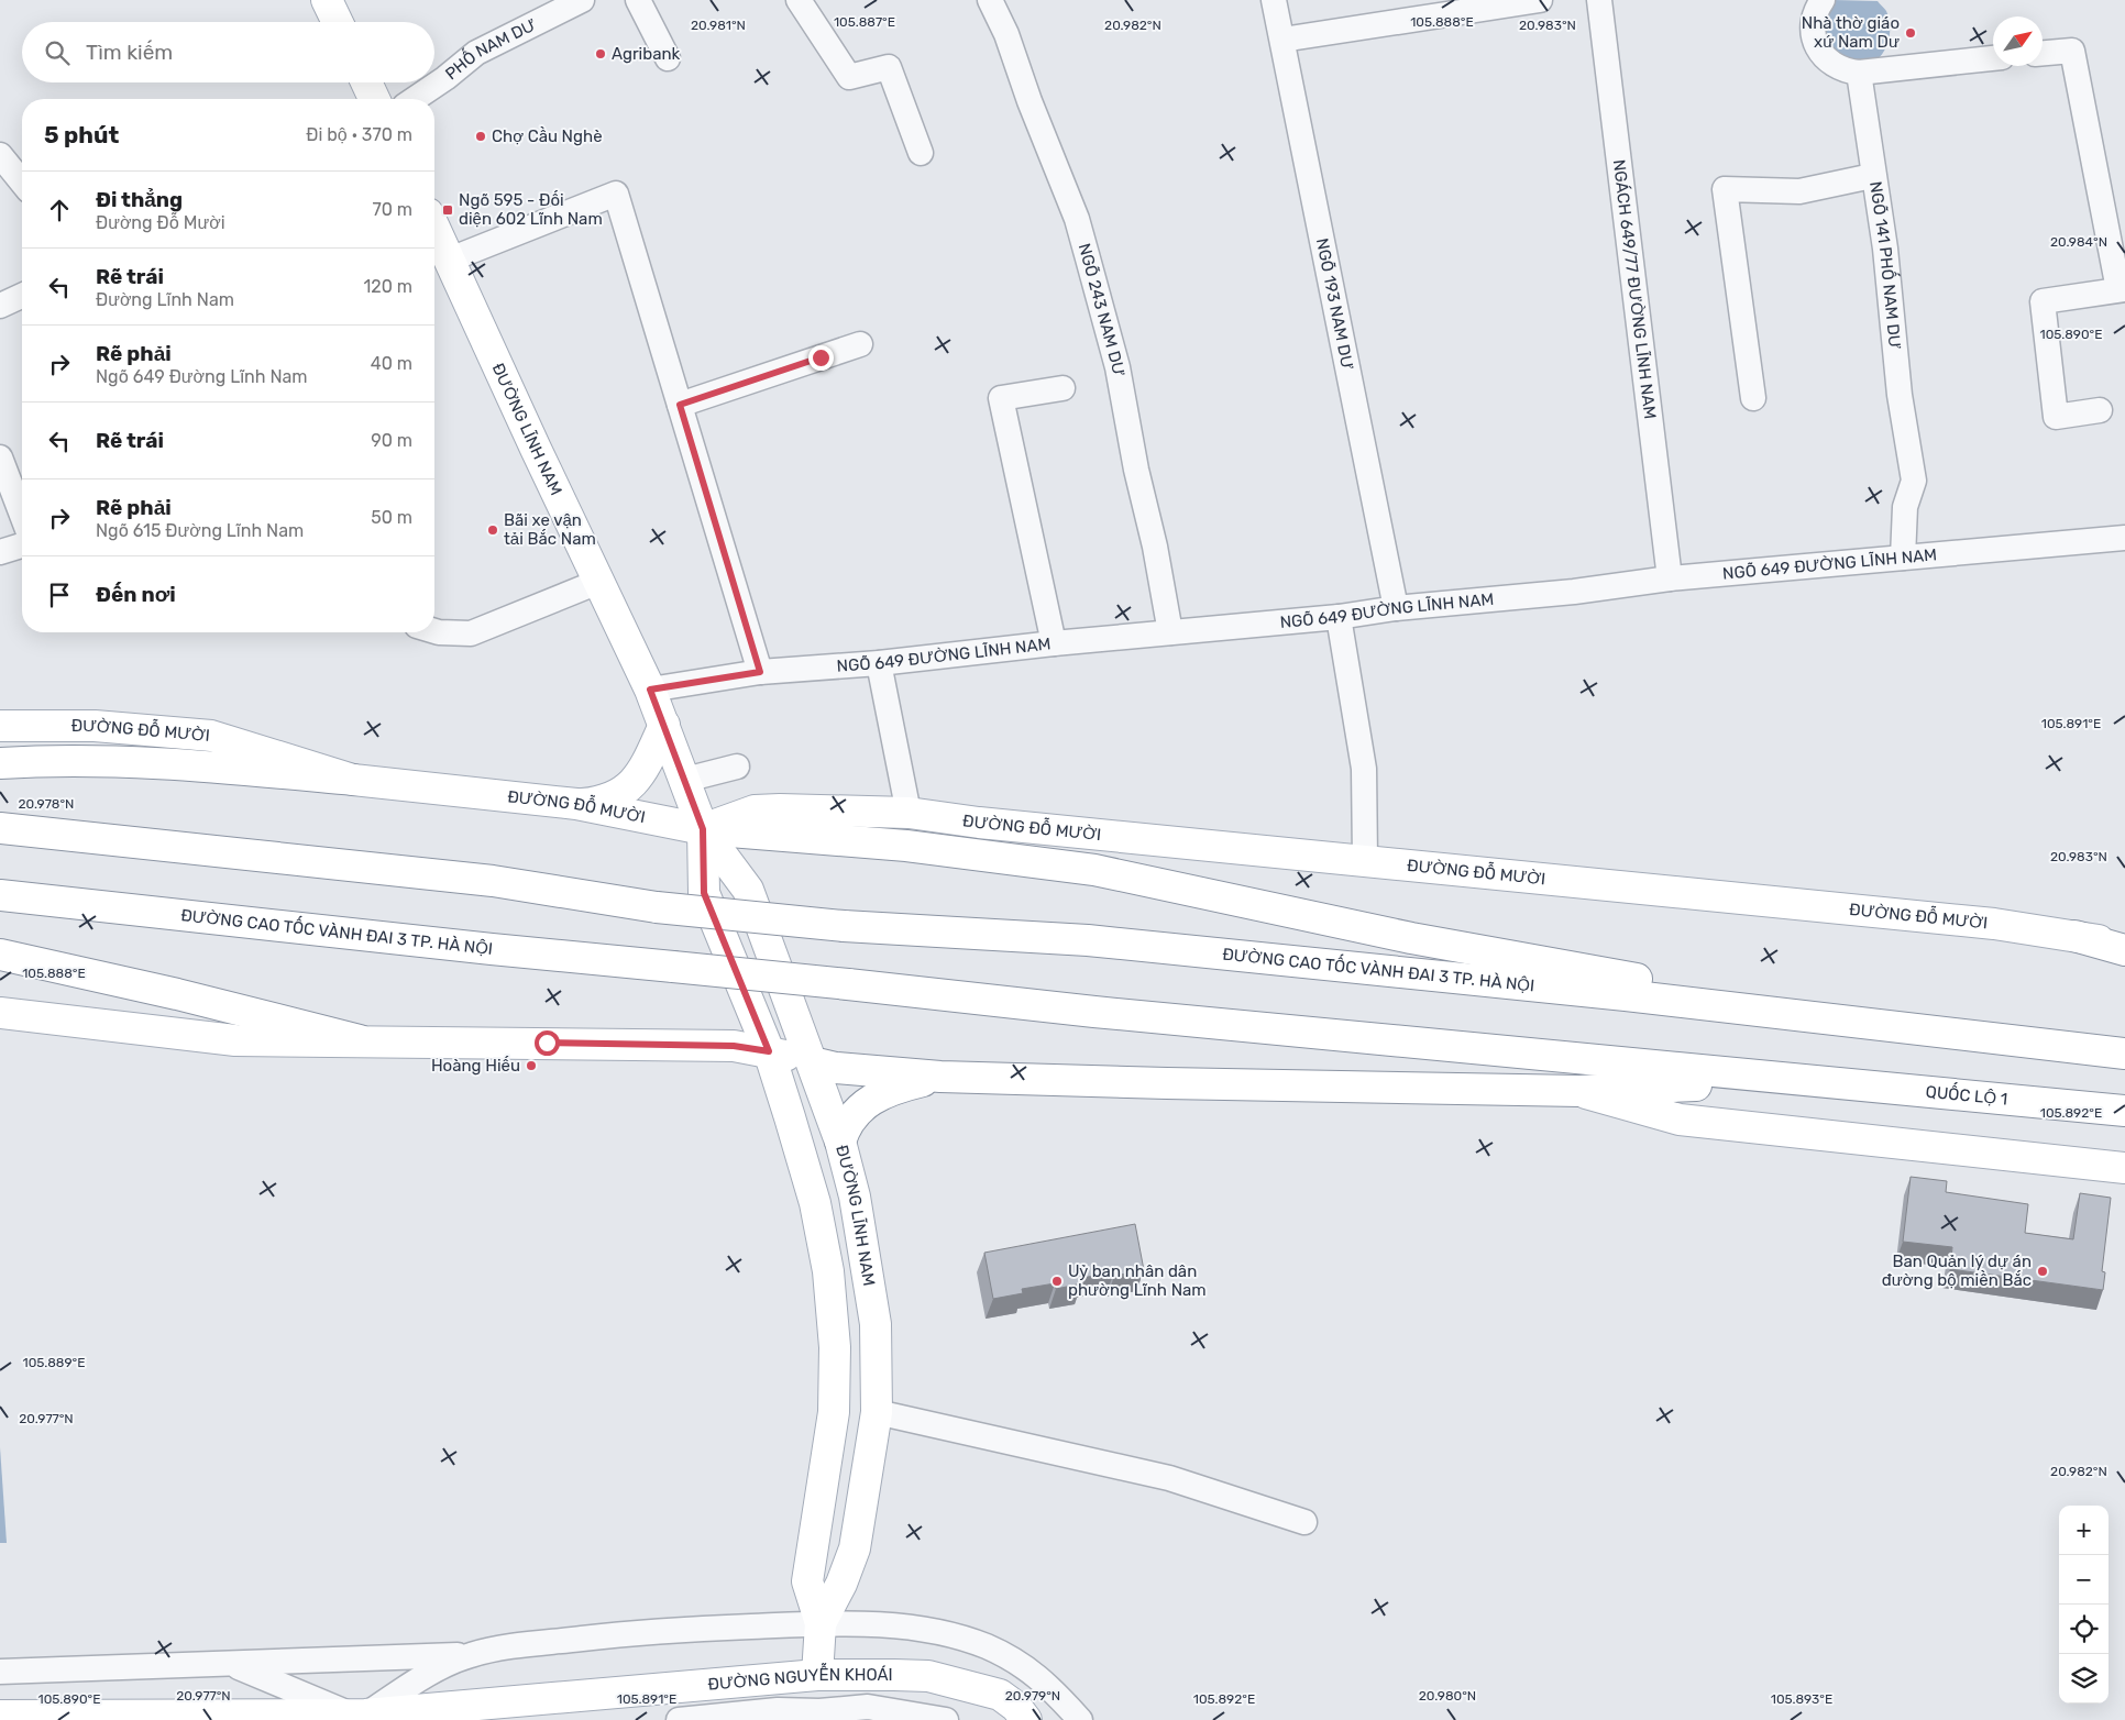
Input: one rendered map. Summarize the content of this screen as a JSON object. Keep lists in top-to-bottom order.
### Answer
{
  "streets": {
    "main road": [
      "ĐƯỜNG LĨNH NAM",
      "ĐƯỜNG ĐỖ MƯỜI",
      "ĐƯỜNG CAO TỐC VÀNH ĐAI 3 TP. HÀ NỘI",
      "QUỐC LỘ 1",
      "ĐƯỜNG NGUYỄN KHOÁI"
    ],
    "street": [
      "PHỐ NAM DƯ",
      "NGÕ 141 PHỐ NAM DƯ",
      "NGÁCH 649/77 ĐƯỜNG LĨNH NAM",
      "NGÕ 193 NAM DƯ",
      "NGÕ 243 NAM DƯ",
      "NGÕ 649 ĐƯỜNG LĨNH NAM"
    ]
  },
  "crossings": [
    ["NGÕ 141 PHỐ NAM DƯ", "NGÕ 649 ĐƯỜNG LĨNH NAM"],
    ["NGÁCH 649/77 ĐƯỜNG LĨNH NAM", "NGÕ 649 ĐƯỜNG LĨNH NAM"],
    ["NGÕ 193 NAM DƯ", "NGÕ 649 ĐƯỜNG LĨNH NAM"],
    ["NGÕ 243 NAM DƯ", "NGÕ 649 ĐƯỜNG LĨNH NAM"],
    ["ĐƯỜNG LĨNH NAM", "NGÕ 649 ĐƯỜNG LĨNH NAM"],
    ["ĐƯỜNG LĨNH NAM", "ĐƯỜNG ĐỖ MƯỜI"],
    ["ĐƯỜNG LĨNH NAM", "ĐƯỜNG NGUYỄN KHOÁI"],
    ["ĐƯỜNG CAO TỐC VÀNH ĐAI 3 TP. HÀ NỘI", "QUỐC LỘ 1"]
  ],
  "places": {
    "other": [
      "Nhà thờ giáo xứ Nam Dư",
      "Agribank",
      "Chợ Cầu Nghè",
      "Bãi xe vận tải Bắc Nam",
      "Hoàng Hiếu",
      "Ban Quản lý dự án đường bộ miền Bắc",
      "Uỷ ban nhân dân phường Lĩnh Nam"
    ],
    "transit": ["Ngõ 595 - Đối diện 602 Lĩnh Nam"]
  },
  "north": "top right",
  "page": {
    "search": "Tìm kiếm",
    "heading": ["5 phút", "Đi bộ · 370 m"],
    "list": [
      ["Đi thẳng", "Đường Đỗ Mười", "70 m"],
      ["Rẽ trái", "Đường Lĩnh Nam", "120 m"],
      ["Rẽ phải", "Ngõ 649 Đường Lĩnh Nam", "40 m"],
      ["Rẽ trái", "90 m"],
      ["Rẽ phải", "Ngõ 615 Đường Lĩnh Nam", "50 m"],
      "Đến nơi"
    ],
    "map_buttons": ["+", "−"]
  },
  "coordinates": [
    "105.887°E",
    "105.888°E",
    "20.981°N",
    "20.982°N",
    "20.983°N",
    "20.984°N",
    "105.890°E",
    "105.891°E",
    "20.978°N",
    "105.892°E",
    "105.889°E",
    "20.977°N",
    "20.979°N",
    "20.980°N",
    "105.893°E"
  ]
}
